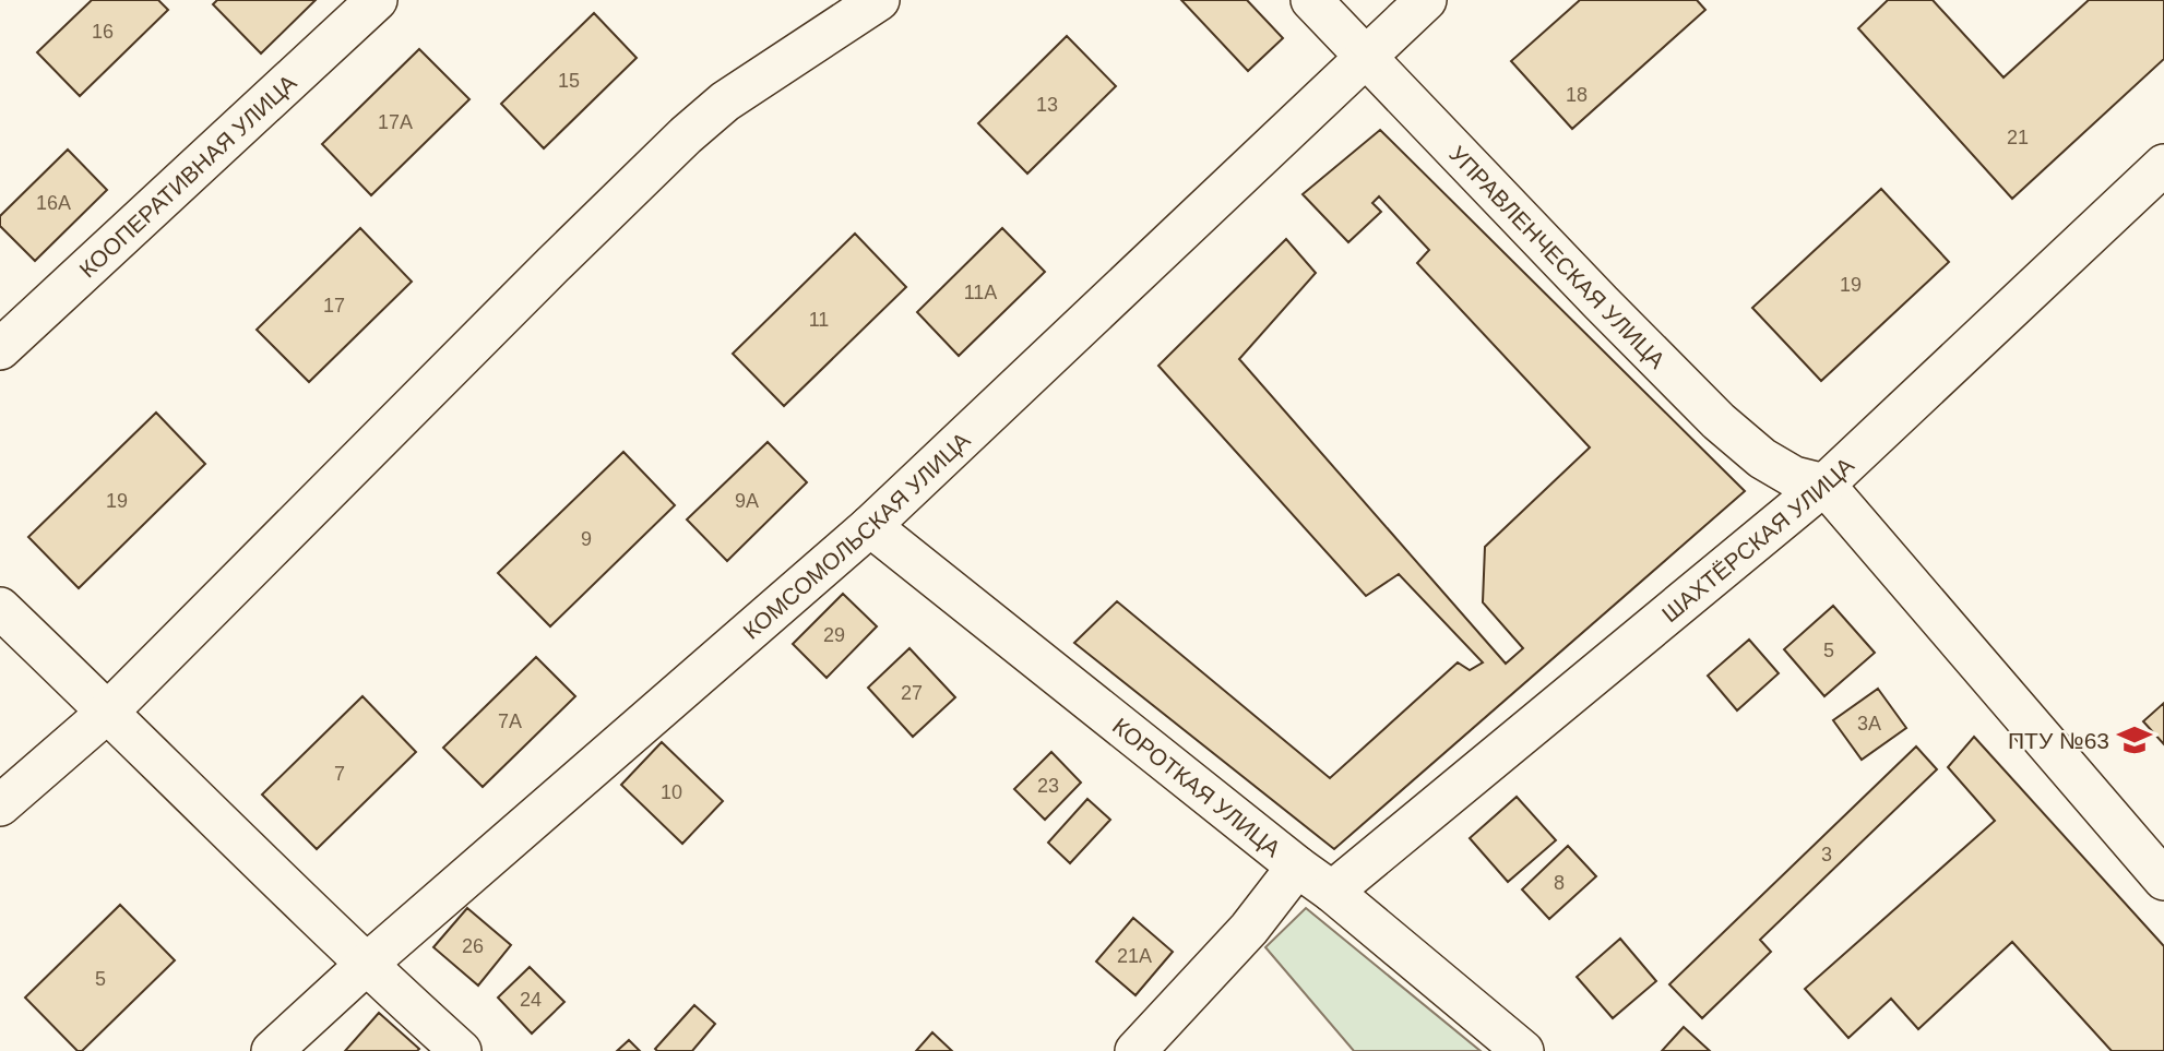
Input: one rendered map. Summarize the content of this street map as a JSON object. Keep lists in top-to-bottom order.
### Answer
{
  "streets": {
    "street": [
      "КООПЕРАТИВНАЯ УЛИЦА",
      "УПРАВЛЕНЧЕСКАЯ УЛИЦА",
      "КОМСОМОЛЬСКАЯ УЛИЦА",
      "ШАХТЁРСКАЯ УЛИЦА",
      "КОРОТКАЯ УЛИЦА"
    ]
  },
  "crossings": [
    ["УПРАВЛЕНЧЕСКАЯ УЛИЦА", "КОМСОМОЛЬСКАЯ УЛИЦА"],
    ["УПРАВЛЕНЧЕСКАЯ УЛИЦА", "ШАХТЁРСКАЯ УЛИЦА"],
    ["КОМСОМОЛЬСКАЯ УЛИЦА", "КОРОТКАЯ УЛИЦА"],
    ["ШАХТЁРСКАЯ УЛИЦА", "КОРОТКАЯ УЛИЦА"]
  ],
  "places": {
    "school or university": ["ПТУ №63"]
  },
  "house_numbers": [
    "16",
    "15",
    "18",
    "13",
    "17А",
    "21",
    "16А",
    "19",
    "11А",
    "17",
    "11",
    "19",
    "9А",
    "9",
    "29",
    "5",
    "27",
    "7А",
    "3А",
    "7",
    "23",
    "10",
    "3",
    "8",
    "26",
    "21А",
    "5",
    "24"
  ]
}
